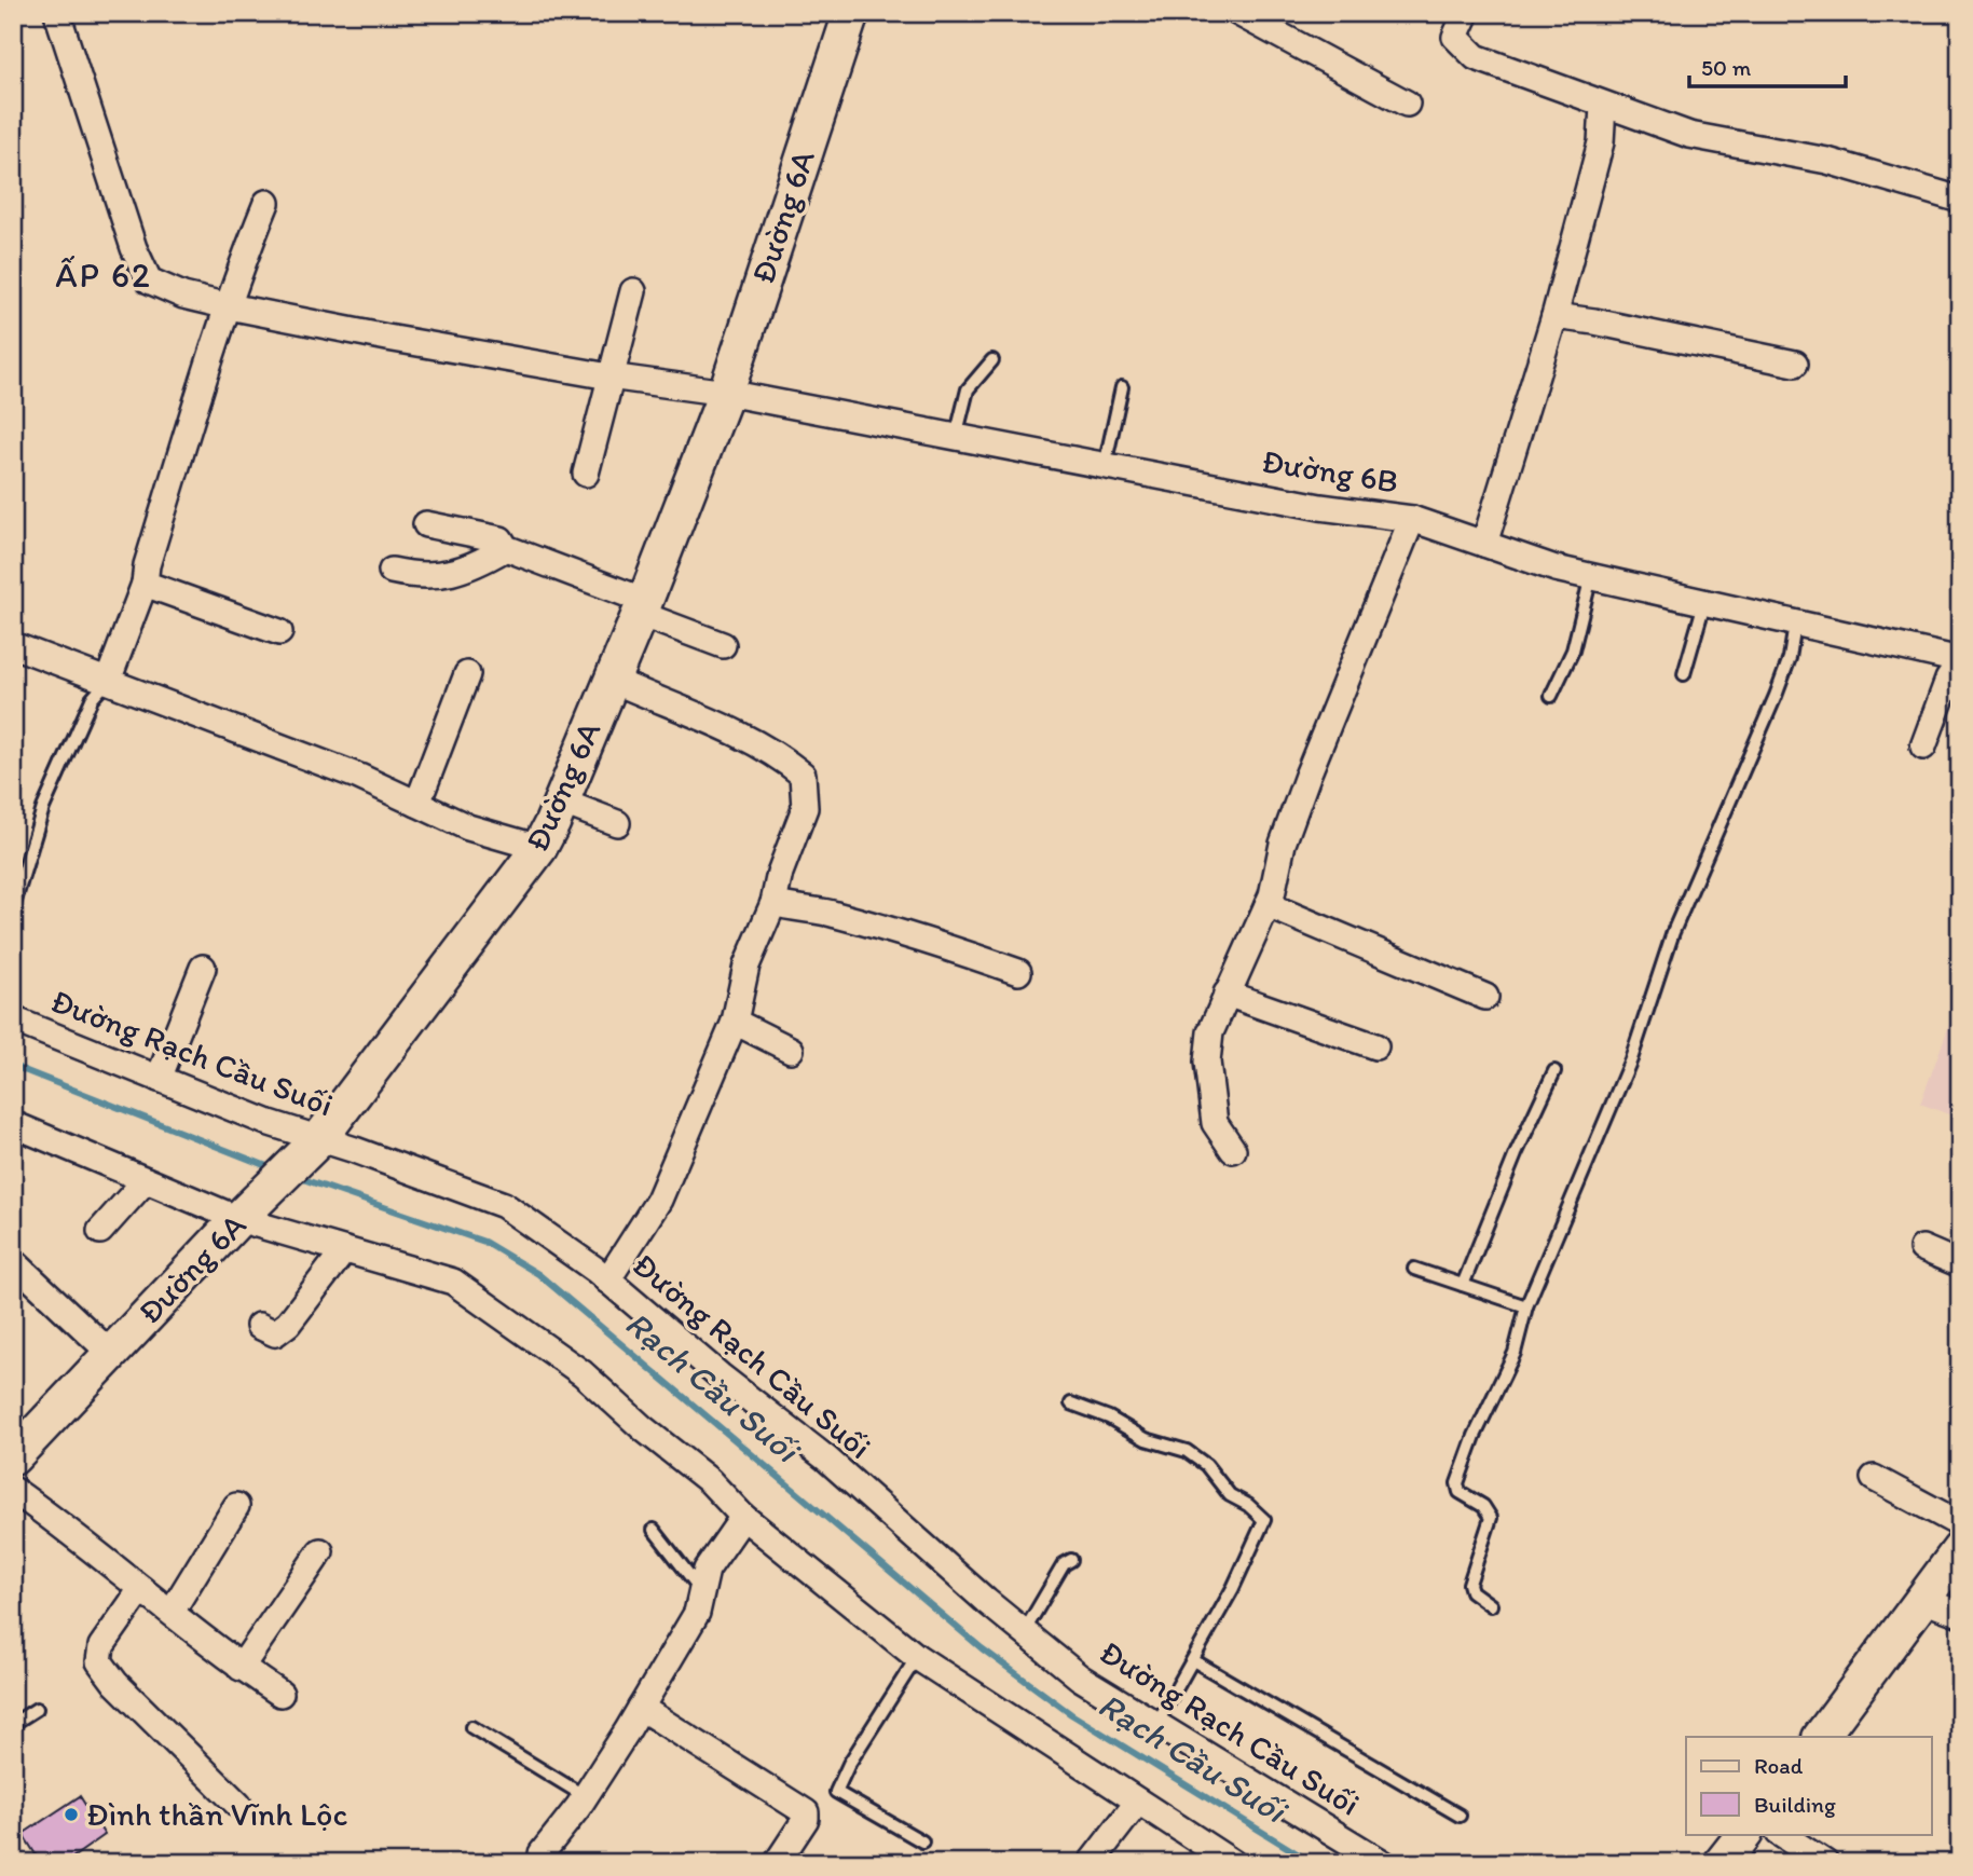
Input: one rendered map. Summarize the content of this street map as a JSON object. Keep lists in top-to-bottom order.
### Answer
{
  "streets": {
    "street": ["Đường 6A", "Đường 6B", "Đường Rạch Cầu Suối"]
  },
  "crossings": [
    ["Đường 6A", "Đường 6B"],
    ["Đường 6A", "Đường Rạch Cầu Suối"]
  ],
  "districts": ["ẤP 62"],
  "water": ["Rạch Cầu Suối"],
  "places": ["Đình thần Vĩnh Lộc"],
  "legend": ["Road", "Building"],
  "scale_bar": "50 m"
}
